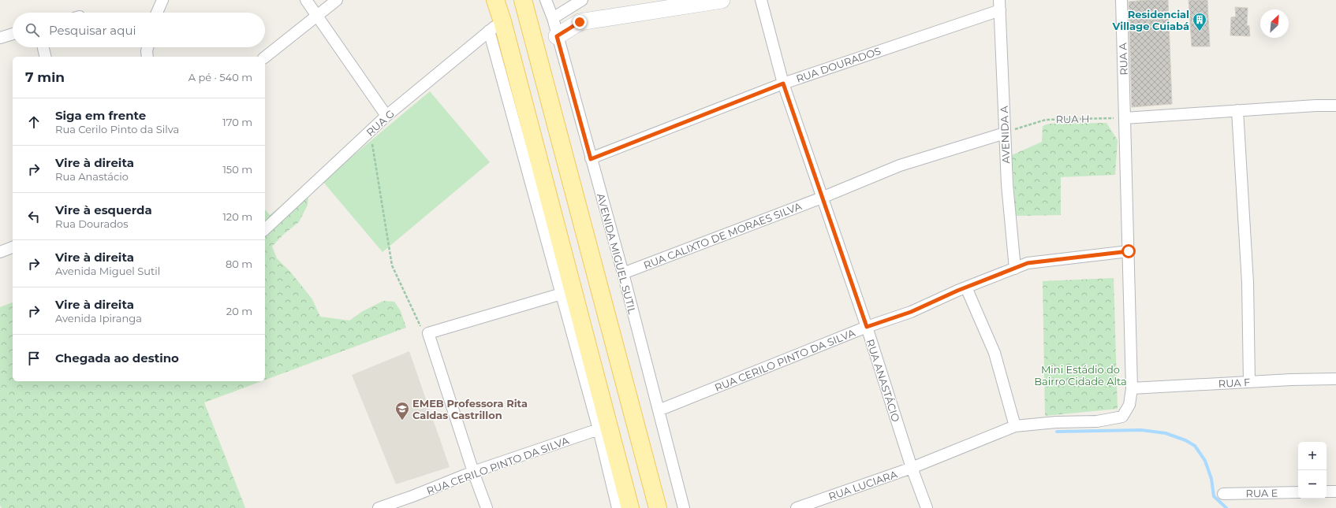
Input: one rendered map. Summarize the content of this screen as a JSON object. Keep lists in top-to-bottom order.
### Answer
{
  "streets": {
    "street": [
      "RUA A",
      "RUA DOURADOS",
      "RUA G",
      "AVENIDA A",
      "RUA CALIXTO DE MORAES SILVA",
      "AVENIDA MIGUEL SUTIL",
      "RUA CERILO PINTO DA SILVA",
      "RUA ANASTÁCIO",
      "RUA F",
      "RUA LUCIARA",
      "RUA E"
    ],
    "path": ["RUA H"]
  },
  "crossings": [
    ["RUA A", "RUA H"],
    ["RUA A", "RUA CERILO PINTO DA SILVA"],
    ["RUA A", "RUA F"],
    ["RUA A", "RUA LUCIARA"],
    ["RUA DOURADOS", "AVENIDA A"],
    ["RUA DOURADOS", "AVENIDA MIGUEL SUTIL"],
    ["RUA DOURADOS", "RUA ANASTÁCIO"],
    ["RUA H", "AVENIDA A"],
    ["AVENIDA A", "RUA CERILO PINTO DA SILVA"],
    ["RUA CALIXTO DE MORAES SILVA", "AVENIDA MIGUEL SUTIL"],
    ["RUA CALIXTO DE MORAES SILVA", "RUA ANASTÁCIO"],
    ["AVENIDA MIGUEL SUTIL", "RUA CERILO PINTO DA SILVA"],
    ["RUA CERILO PINTO DA SILVA", "RUA ANASTÁCIO"],
    ["RUA ANASTÁCIO", "RUA LUCIARA"],
    ["RUA F", "RUA LUCIARA"]
  ],
  "parks": ["Mini Estádio do Bairro Cidade Alta"],
  "places": {
    "building": ["Residencial Village Cuiabá"],
    "school or university": ["EMEB Professora Rita Caldas Castrillon"]
  },
  "north": "top right",
  "page": {
    "search": "Pesquisar aqui",
    "heading": ["7 min", "A pé · 540 m"],
    "list": [
      ["Siga em frente", "Rua Cerilo Pinto da Silva", "170 m"],
      ["Vire à direita", "Rua Anastácio", "150 m"],
      ["Vire à esquerda", "Rua Dourados", "120 m"],
      ["Vire à direita", "Avenida Miguel Sutil", "80 m"],
      ["Vire à direita", "Avenida Ipiranga", "20 m"],
      "Chegada ao destino"
    ],
    "map_buttons": ["+", "−"]
  }
}
